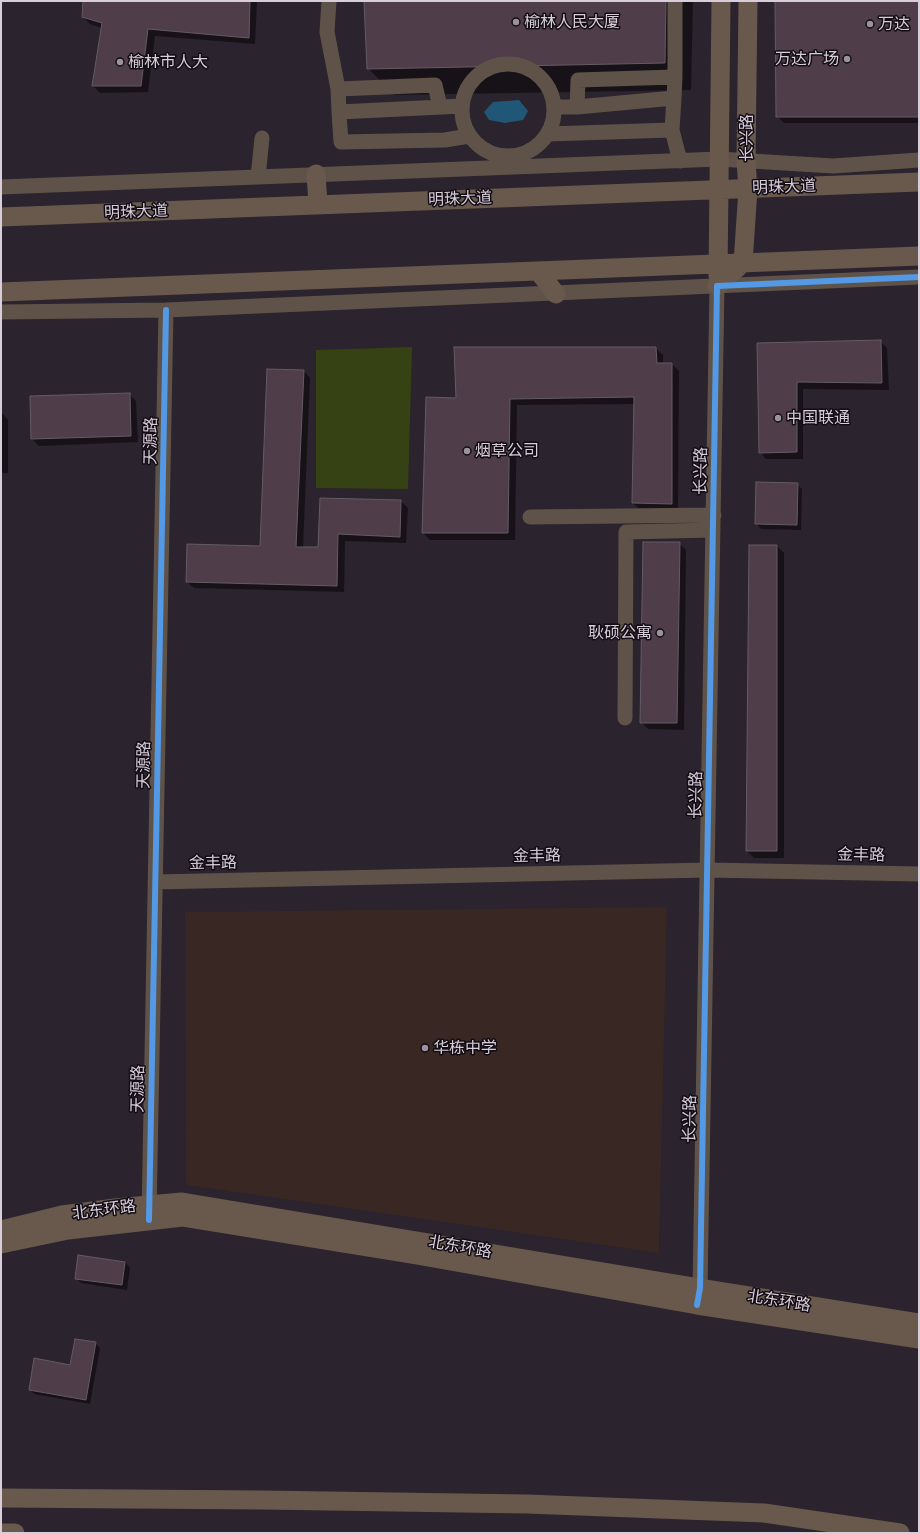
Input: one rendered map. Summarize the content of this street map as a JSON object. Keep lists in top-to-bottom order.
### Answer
{
  "streets": {
    "main road": ["长兴路", "明珠大道", "北东环路"],
    "street": ["天源路", "金丰路"]
  },
  "crossings": [
    ["长兴路", "明珠大道"],
    ["长兴路", "金丰路"],
    ["长兴路", "北东环路"],
    ["天源路", "金丰路"],
    ["天源路", "北东环路"]
  ],
  "places": [
    "榆林人民大厦",
    "万达",
    "万达广场",
    "榆林市人大",
    "中国联通",
    "烟草公司",
    "耿硕公寓",
    "华栋中学"
  ]
}
